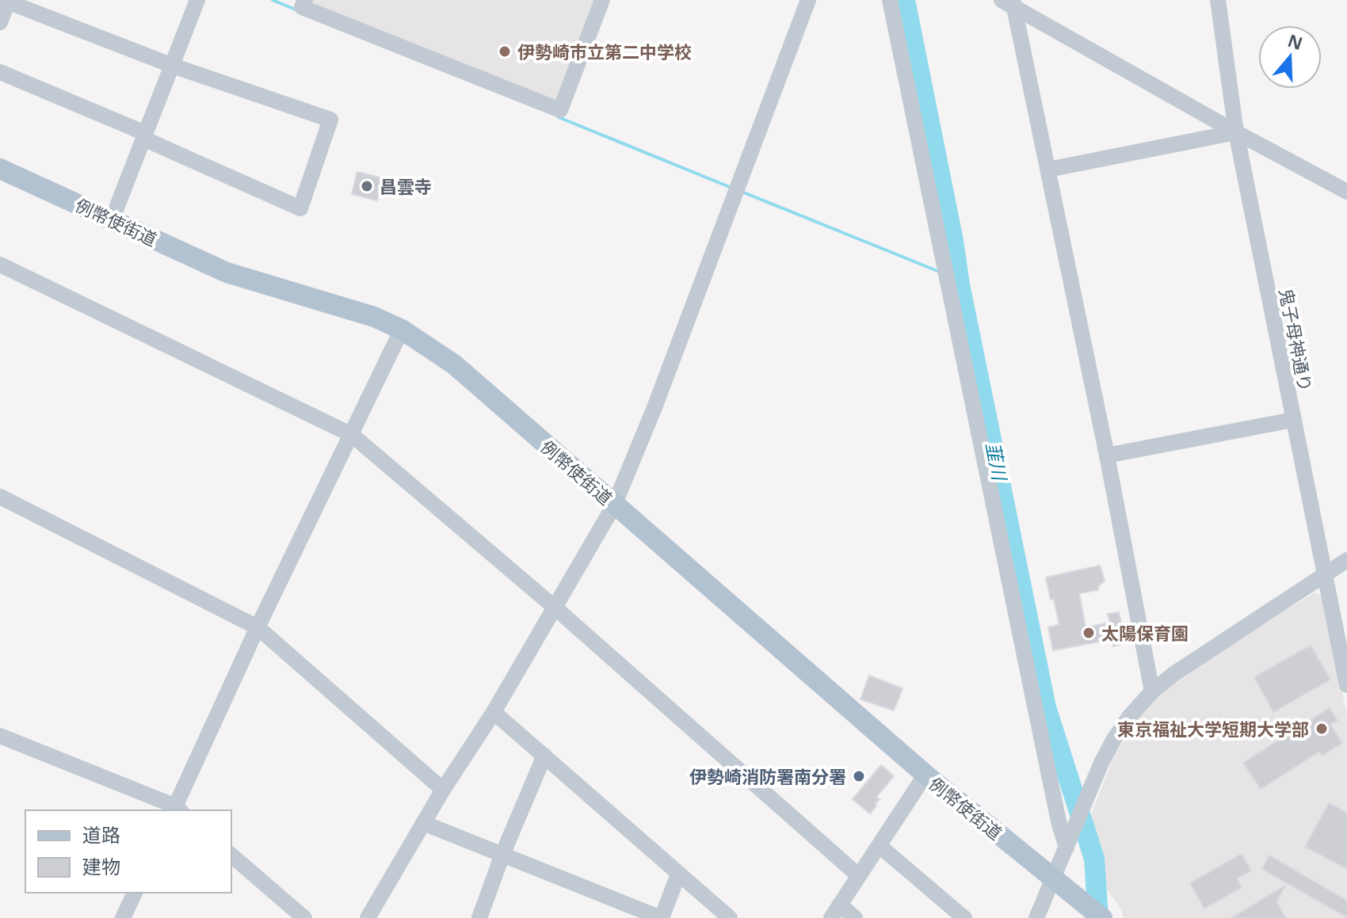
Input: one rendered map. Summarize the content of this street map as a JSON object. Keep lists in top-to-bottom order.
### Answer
{
  "streets": {
    "main road": ["例幣使街道"],
    "street": ["鬼子母神通り"]
  },
  "water": ["韮川"],
  "places": [
    "伊勢崎市立第二中学校",
    "昌雲寺",
    "太陽保育園",
    "東京福祉大学短期大学部",
    "伊勢崎消防署南分署"
  ],
  "legend": ["道路", "建物"],
  "north": "top"
}
